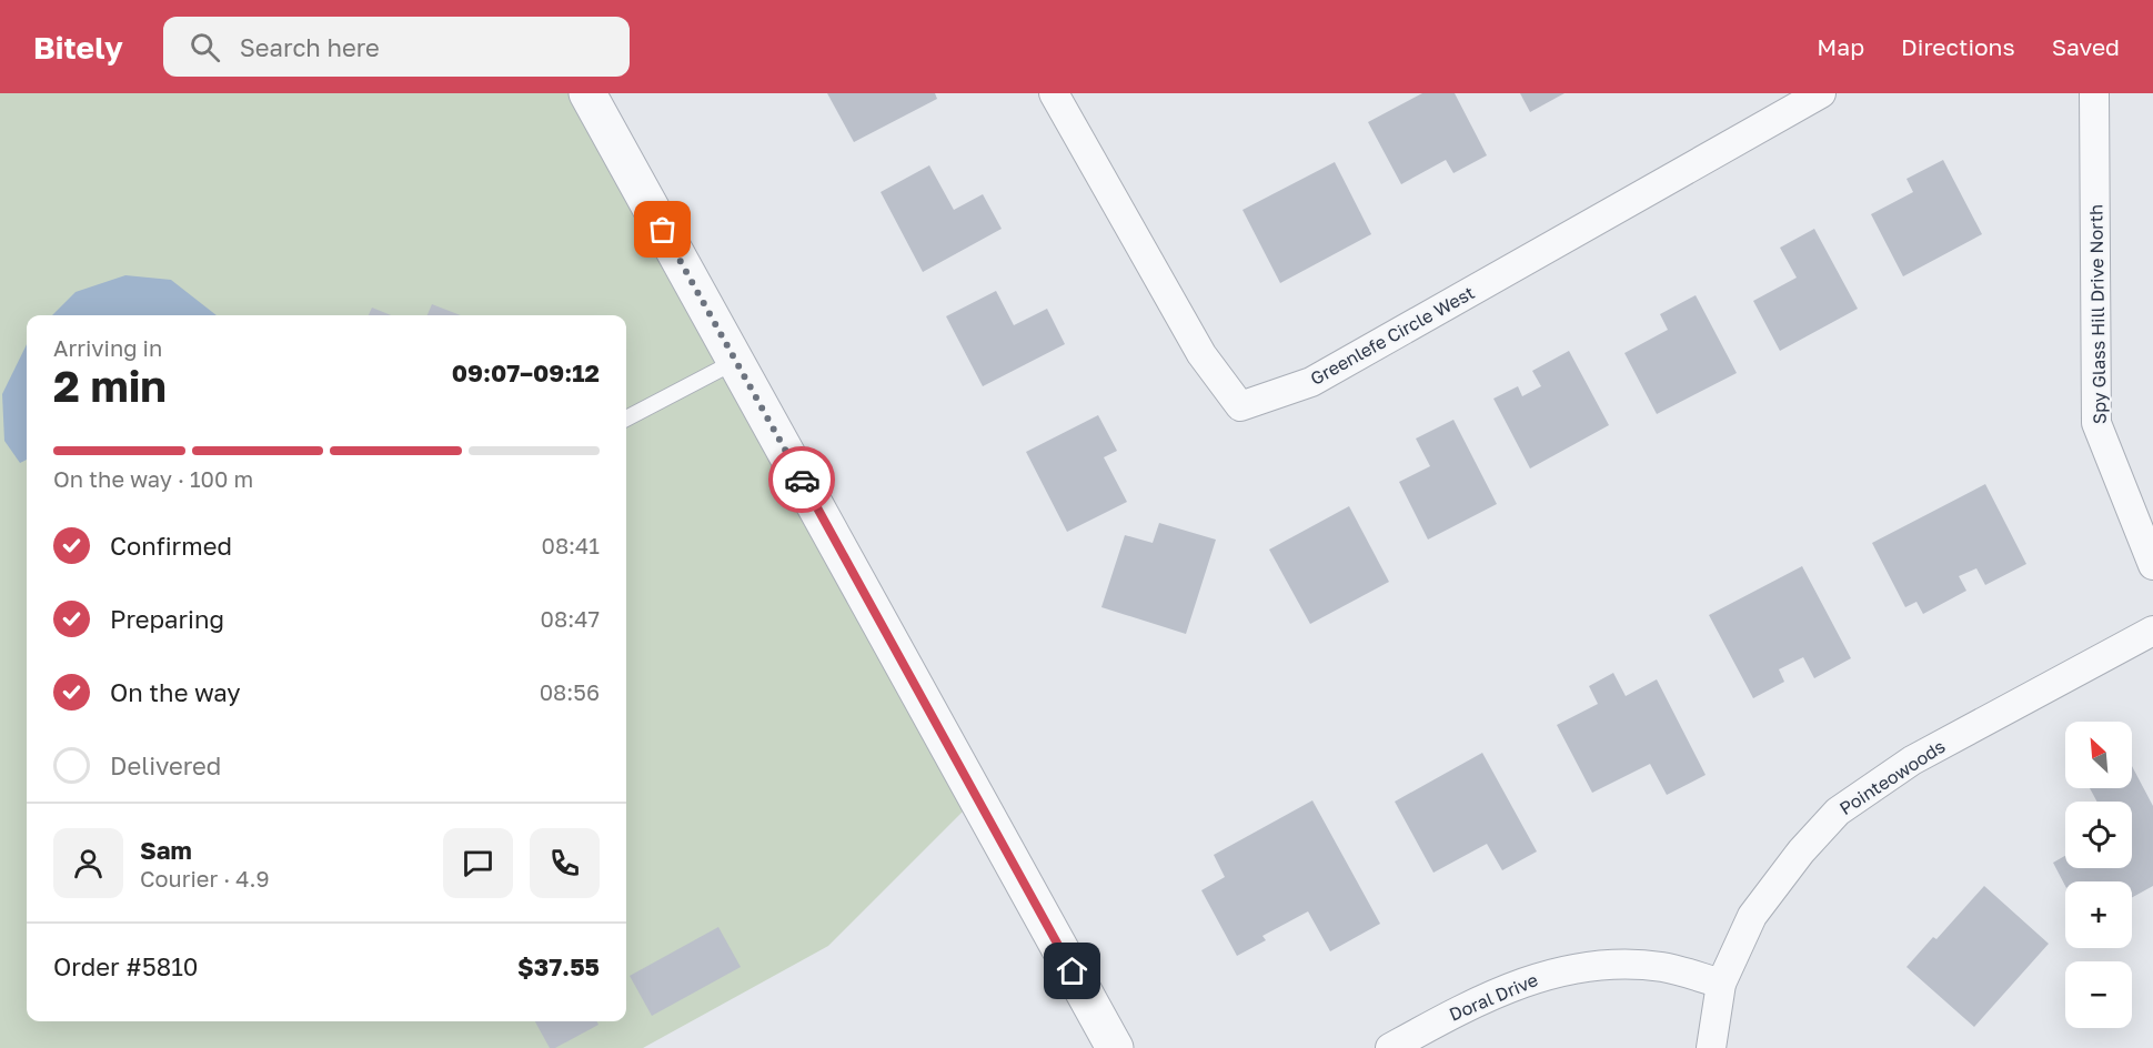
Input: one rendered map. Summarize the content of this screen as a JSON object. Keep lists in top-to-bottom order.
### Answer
{
  "streets": {
    "street": [
      "Spy Glass Hill Drive North",
      "Greenlefe Circle West",
      "Pointeowoods",
      "Doral Drive"
    ]
  },
  "crossings": [
    ["Pointeowoods", "Doral Drive"]
  ],
  "north": "top left",
  "page": {
    "header": "Bitely",
    "search": "Search here",
    "nav": ["Map", "Directions", "Saved"],
    "heading": ["2 min", "Arriving in", "09:07–09:12"],
    "panel": [
      "Sam",
      "Courier · 4.9",
      "Order #5810",
      "$37.55"
    ],
    "bar": "On the way · 100 m",
    "list": [
      ["Confirmed", "08:41"],
      ["Preparing", "08:47"],
      ["On the way", "08:56"],
      "Delivered"
    ],
    "map_buttons": ["+", "−"]
  }
}
